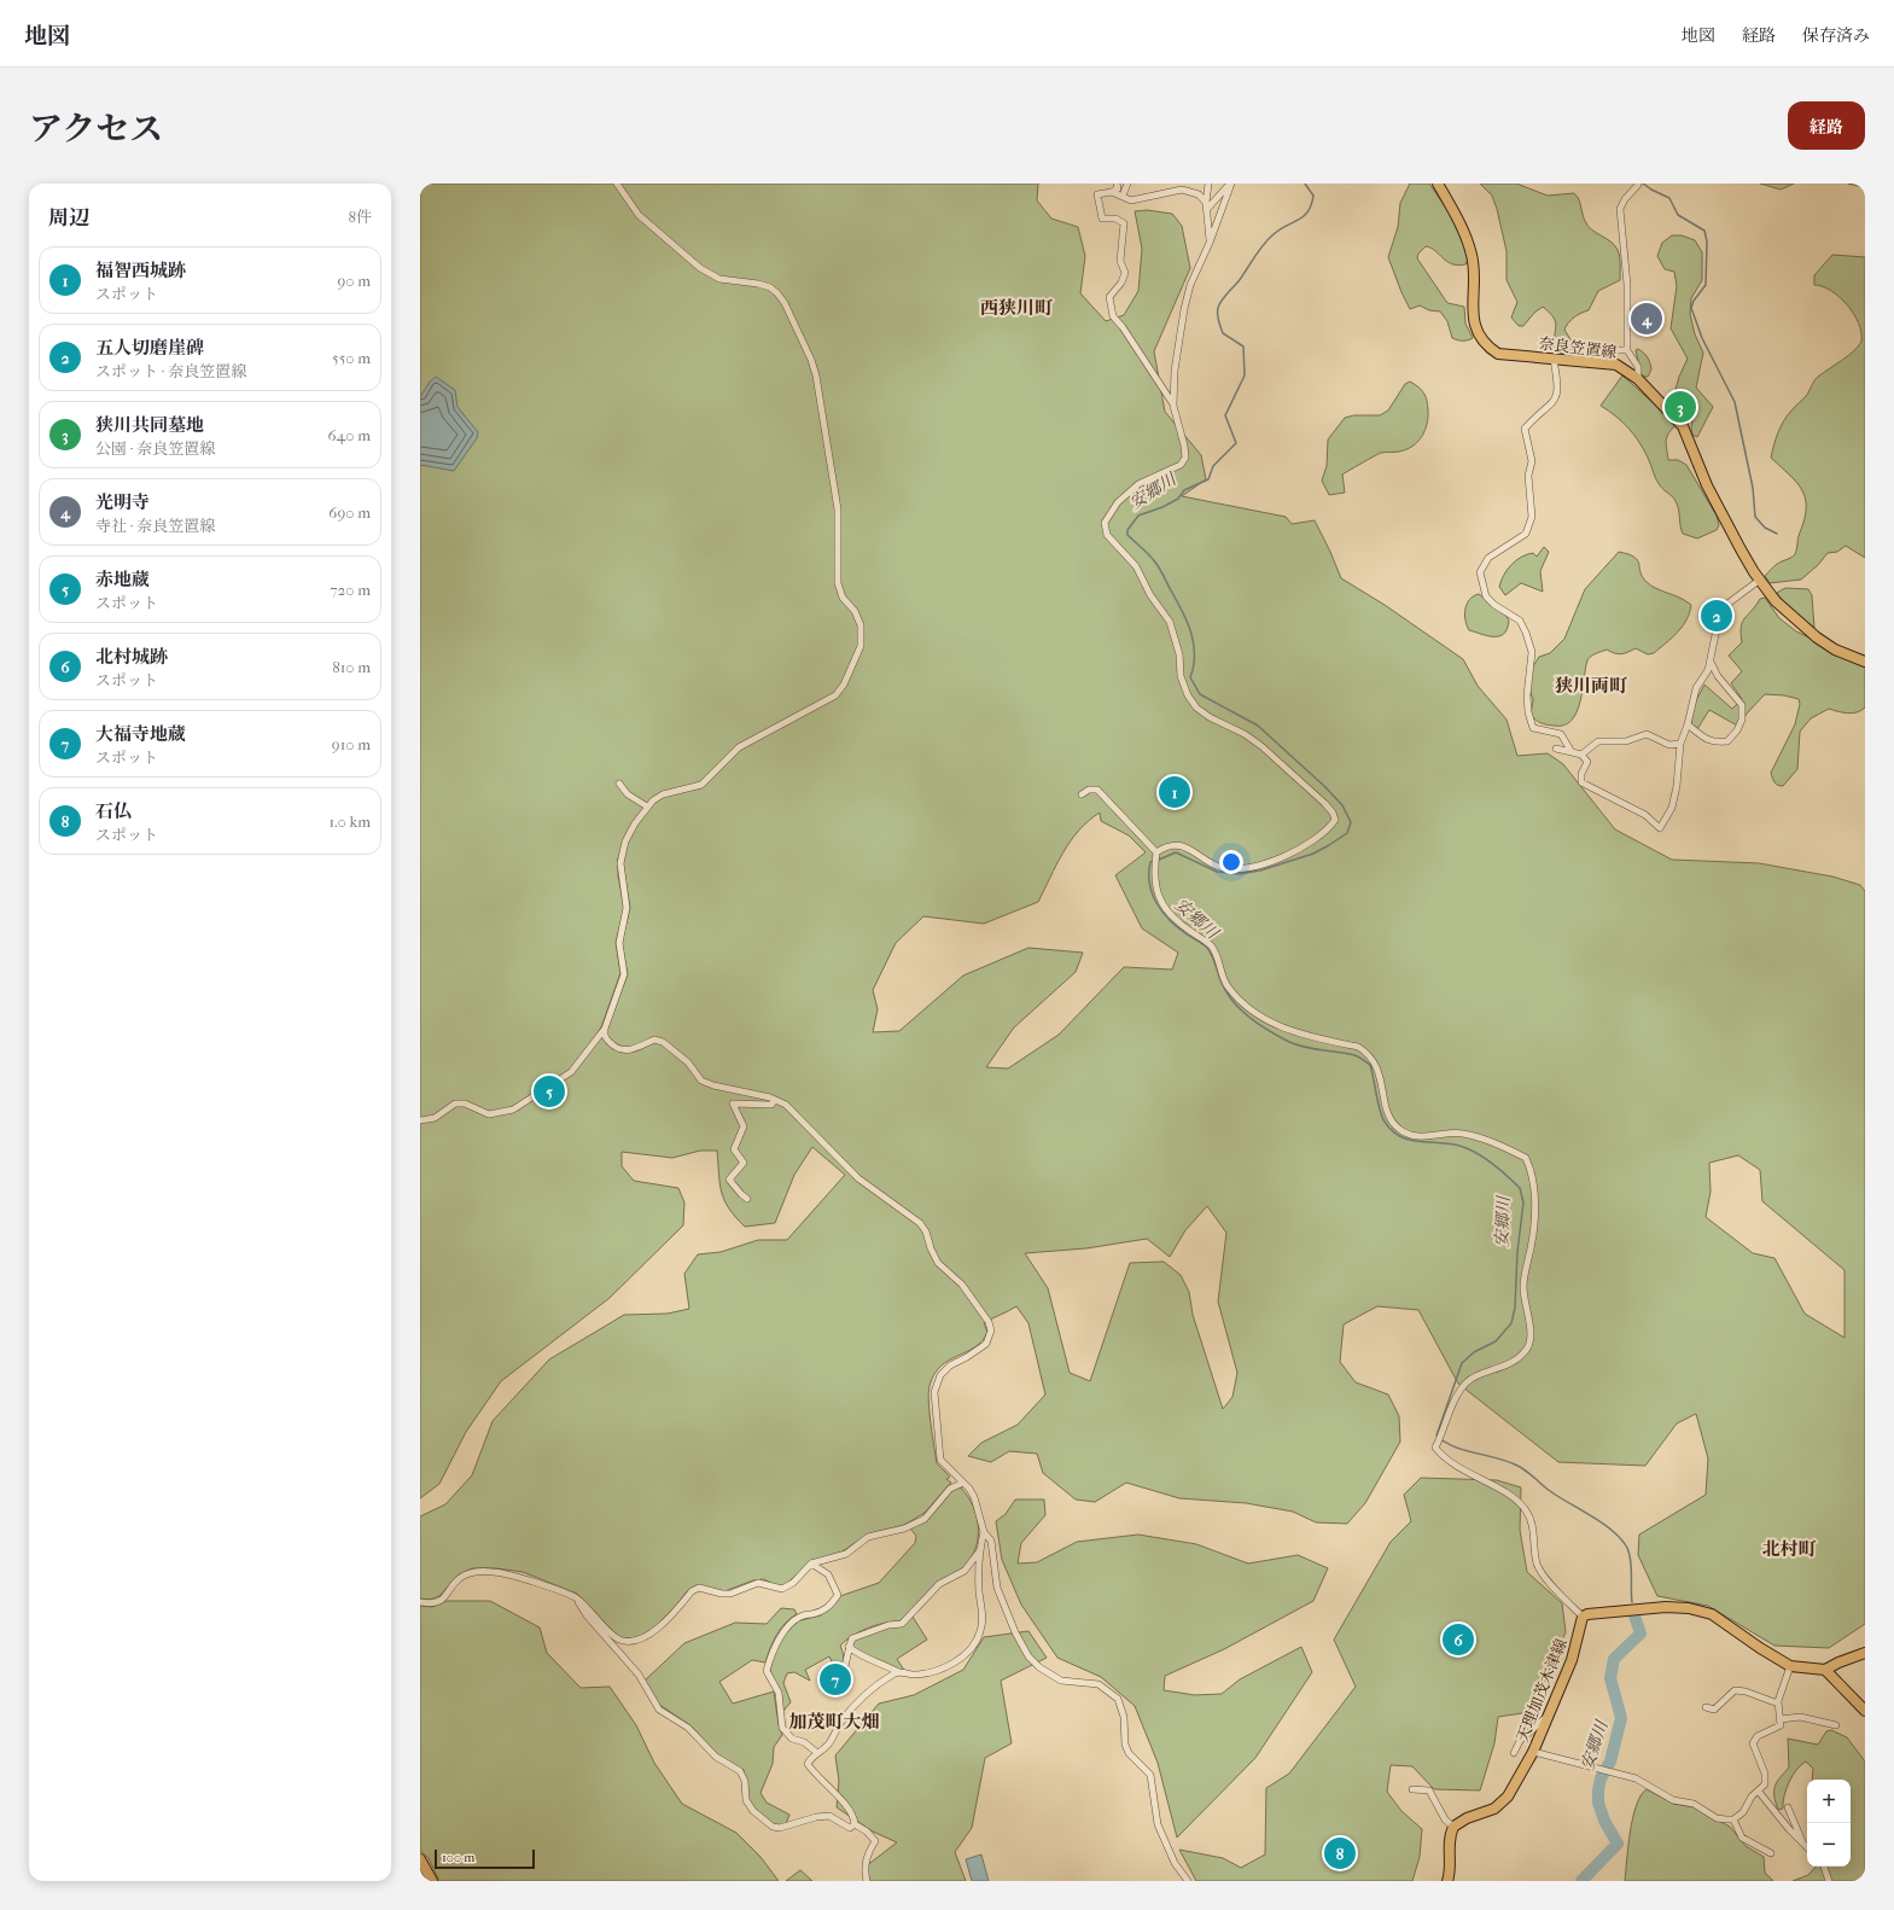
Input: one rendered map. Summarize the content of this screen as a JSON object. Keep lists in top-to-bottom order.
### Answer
{
  "streets": {
    "main road": ["奈良笠置線", "天理加茂木津線"]
  },
  "districts": [
    "西狭川町",
    "狭川両町",
    "北村町",
    "加茂町大畑"
  ],
  "water": ["安郷川"],
  "scale_bar": "100 m",
  "page": {
    "header": "地図",
    "nav": ["地図", "経路", "保存済み"],
    "title": "アクセス",
    "buttons": "経路",
    "heading": ["周辺", "8件"],
    "list": [
      {
        "mark": "1",
        "name": "福智西城跡",
        "note": "スポット",
        "value": "90 m"
      },
      {
        "mark": "2",
        "name": "五人切磨崖碑",
        "note": "スポット · 奈良笠置線",
        "value": "550 m"
      },
      {
        "mark": "3",
        "name": "狭川共同墓地",
        "note": "公園 · 奈良笠置線",
        "value": "640 m"
      },
      {
        "mark": "4",
        "name": "光明寺",
        "note": "寺社 · 奈良笠置線",
        "value": "690 m"
      },
      {
        "mark": "5",
        "name": "赤地蔵",
        "note": "スポット",
        "value": "720 m"
      },
      {
        "mark": "6",
        "name": "北村城跡",
        "note": "スポット",
        "value": "810 m"
      },
      {
        "mark": "7",
        "name": "大福寺地蔵",
        "note": "スポット",
        "value": "910 m"
      },
      {
        "mark": "8",
        "name": "石仏",
        "note": "スポット",
        "value": "1.0 km"
      }
    ],
    "pins": [
      "4",
      "3",
      "2",
      "1",
      "5",
      "6",
      "7",
      "8"
    ],
    "map_buttons": ["+", "−"],
    "scale": "100 m"
  }
}
